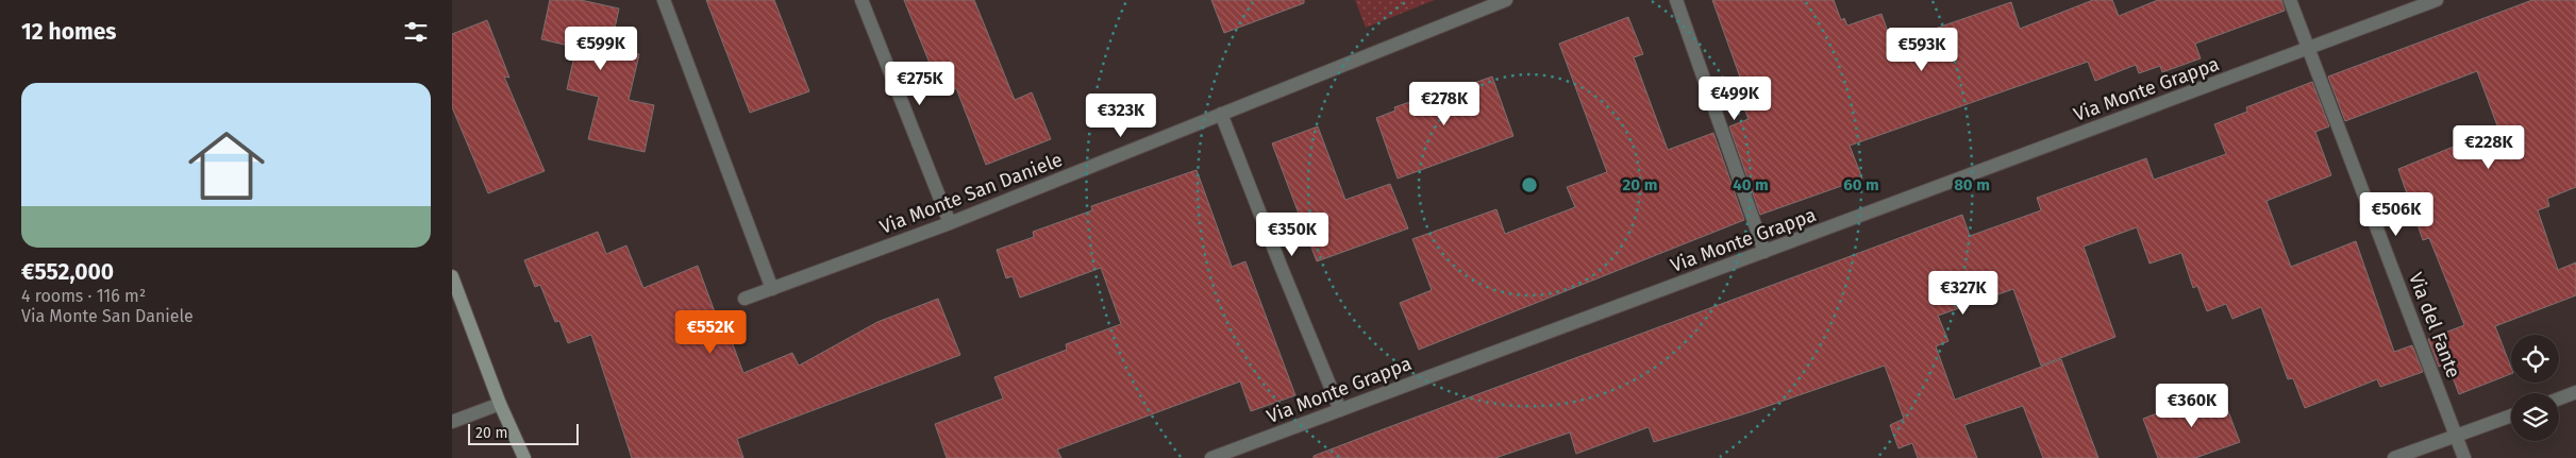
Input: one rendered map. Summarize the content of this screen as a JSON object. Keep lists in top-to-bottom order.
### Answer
{
  "streets": {
    "street": ["Via Monte Grappa", "Via Monte San Daniele", "Via del Fante"]
  },
  "crossings": [
    ["Via Monte Grappa", "Via del Fante"]
  ],
  "scale_bar": "20 m",
  "page": {
    "heading": "12 homes",
    "price": [
      "€599K",
      "€593K",
      "€275K",
      "€499K",
      "€278K",
      "€323K",
      "€228K",
      "€506K",
      "€350K",
      "€327K",
      "€552K",
      "€360K"
    ],
    "list": [
      {
        "name": "€552,000",
        "note": "4 rooms · 116 m² · Via Monte San Daniele"
      }
    ],
    "scale": "20 m"
  },
  "rings": [
    "20 m",
    "40 m",
    "60 m",
    "80 m"
  ]
}
